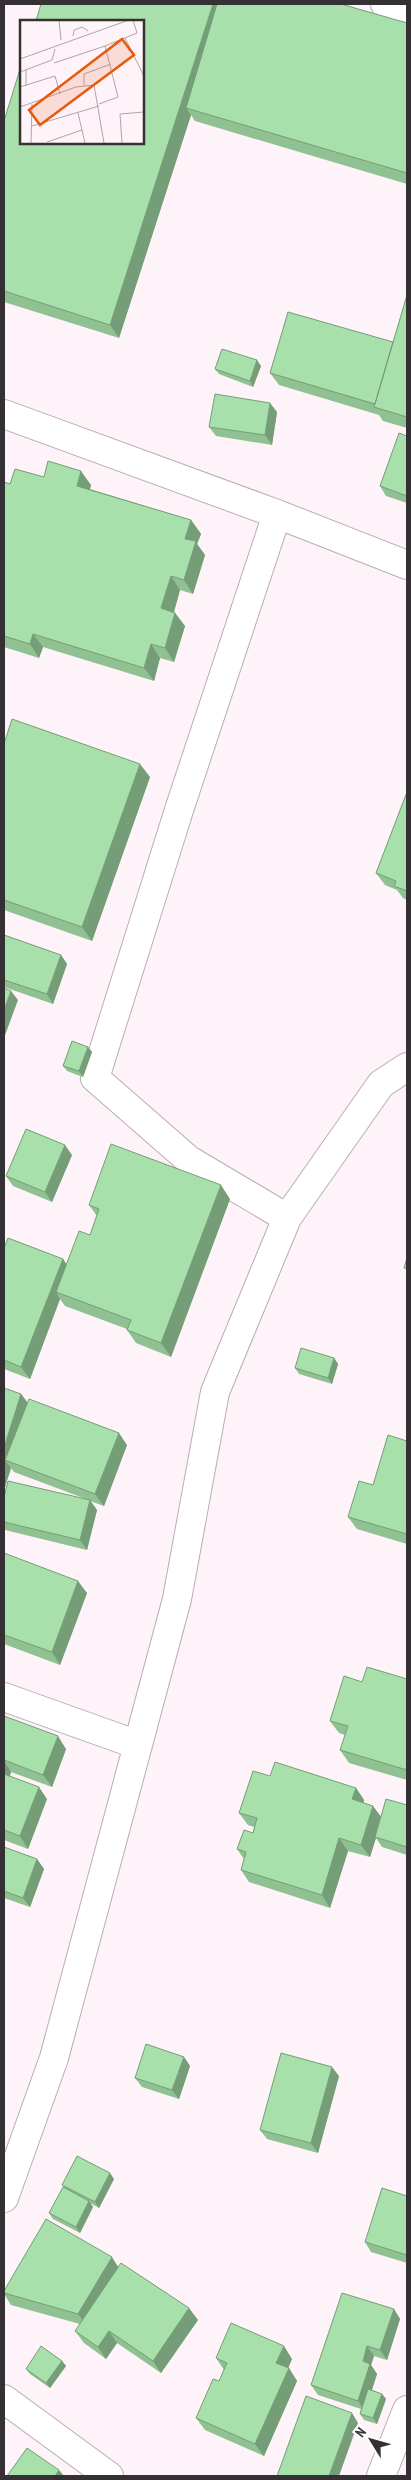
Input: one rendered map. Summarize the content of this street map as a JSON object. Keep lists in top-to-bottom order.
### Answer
{
  "north": "top left"
}
